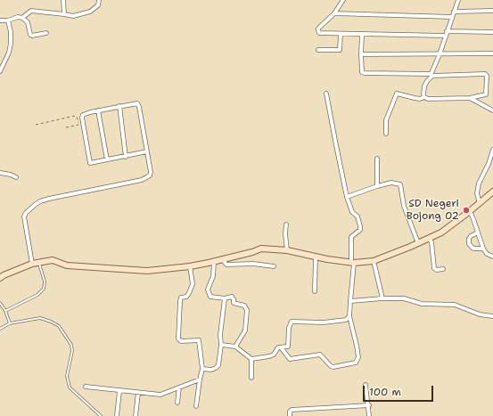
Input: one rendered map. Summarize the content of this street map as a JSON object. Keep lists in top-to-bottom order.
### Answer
{
  "places": ["SD Negeri Bojong 02"],
  "scale_bar": "100 m"
}
